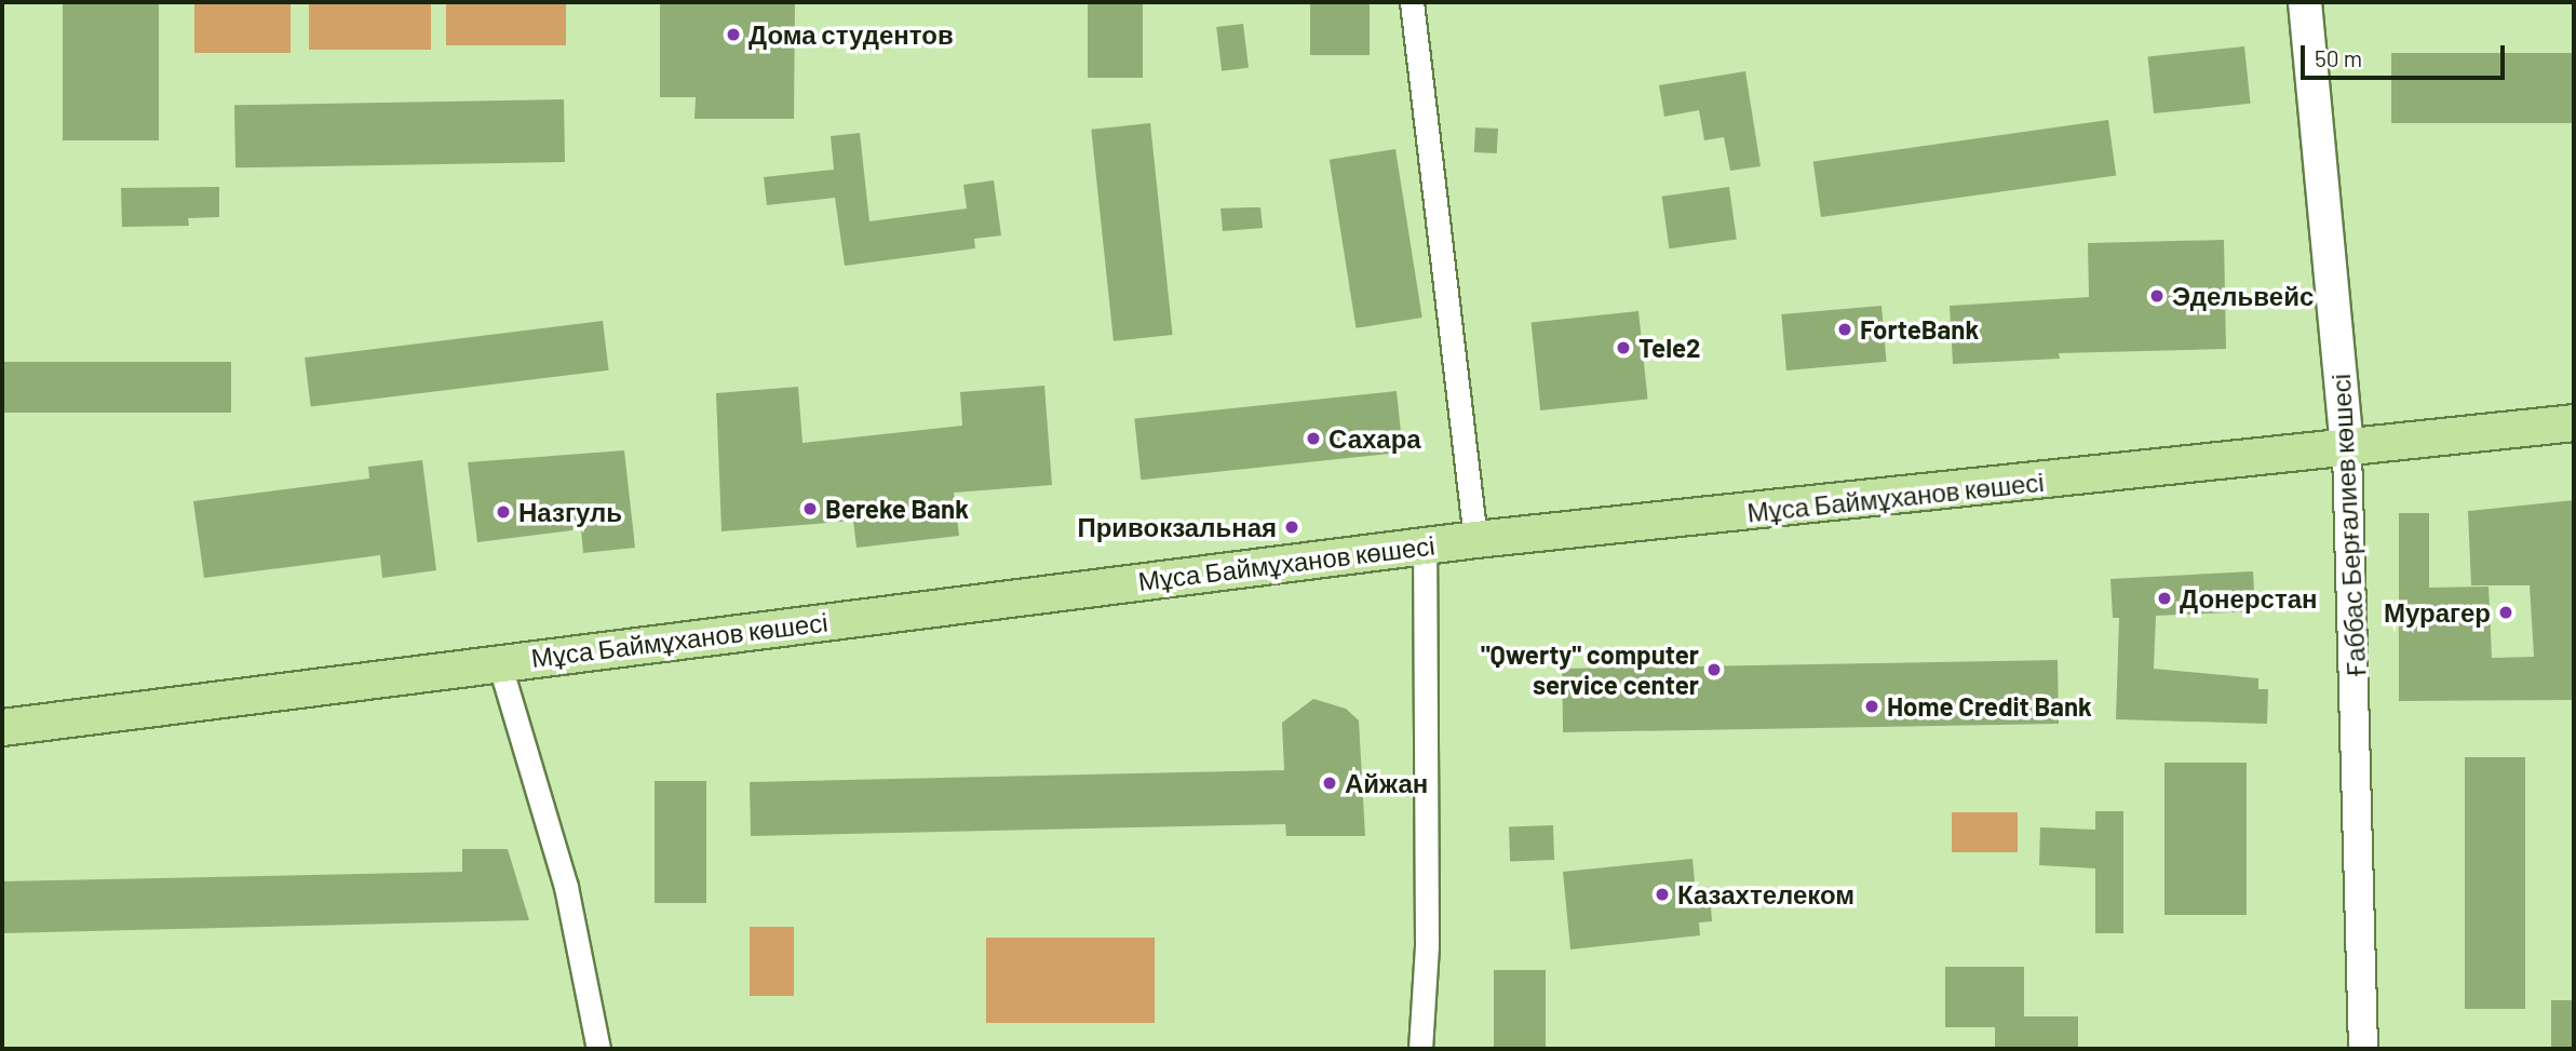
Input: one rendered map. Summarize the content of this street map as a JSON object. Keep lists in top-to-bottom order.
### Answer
{
  "streets": {
    "main road": ["Мұса Баймұханов көшесі", "Ғаббас Берғалиев көшесі"]
  },
  "crossings": [
    ["Мұса Баймұханов көшесі", "Ғаббас Берғалиев көшесі"]
  ],
  "places": [
    "Дома студентов",
    "Эдельвейс",
    "ForteBank",
    "Tele2",
    "Сахара",
    "Bereke Bank",
    "Назгуль",
    "Привокзальная",
    "Донерстан",
    "Мурагер",
    "\"Qwerty\" computer service center",
    "Home Credit Bank",
    "Айжан",
    "Казахтелеком"
  ],
  "scale_bar": "50 m"
}
